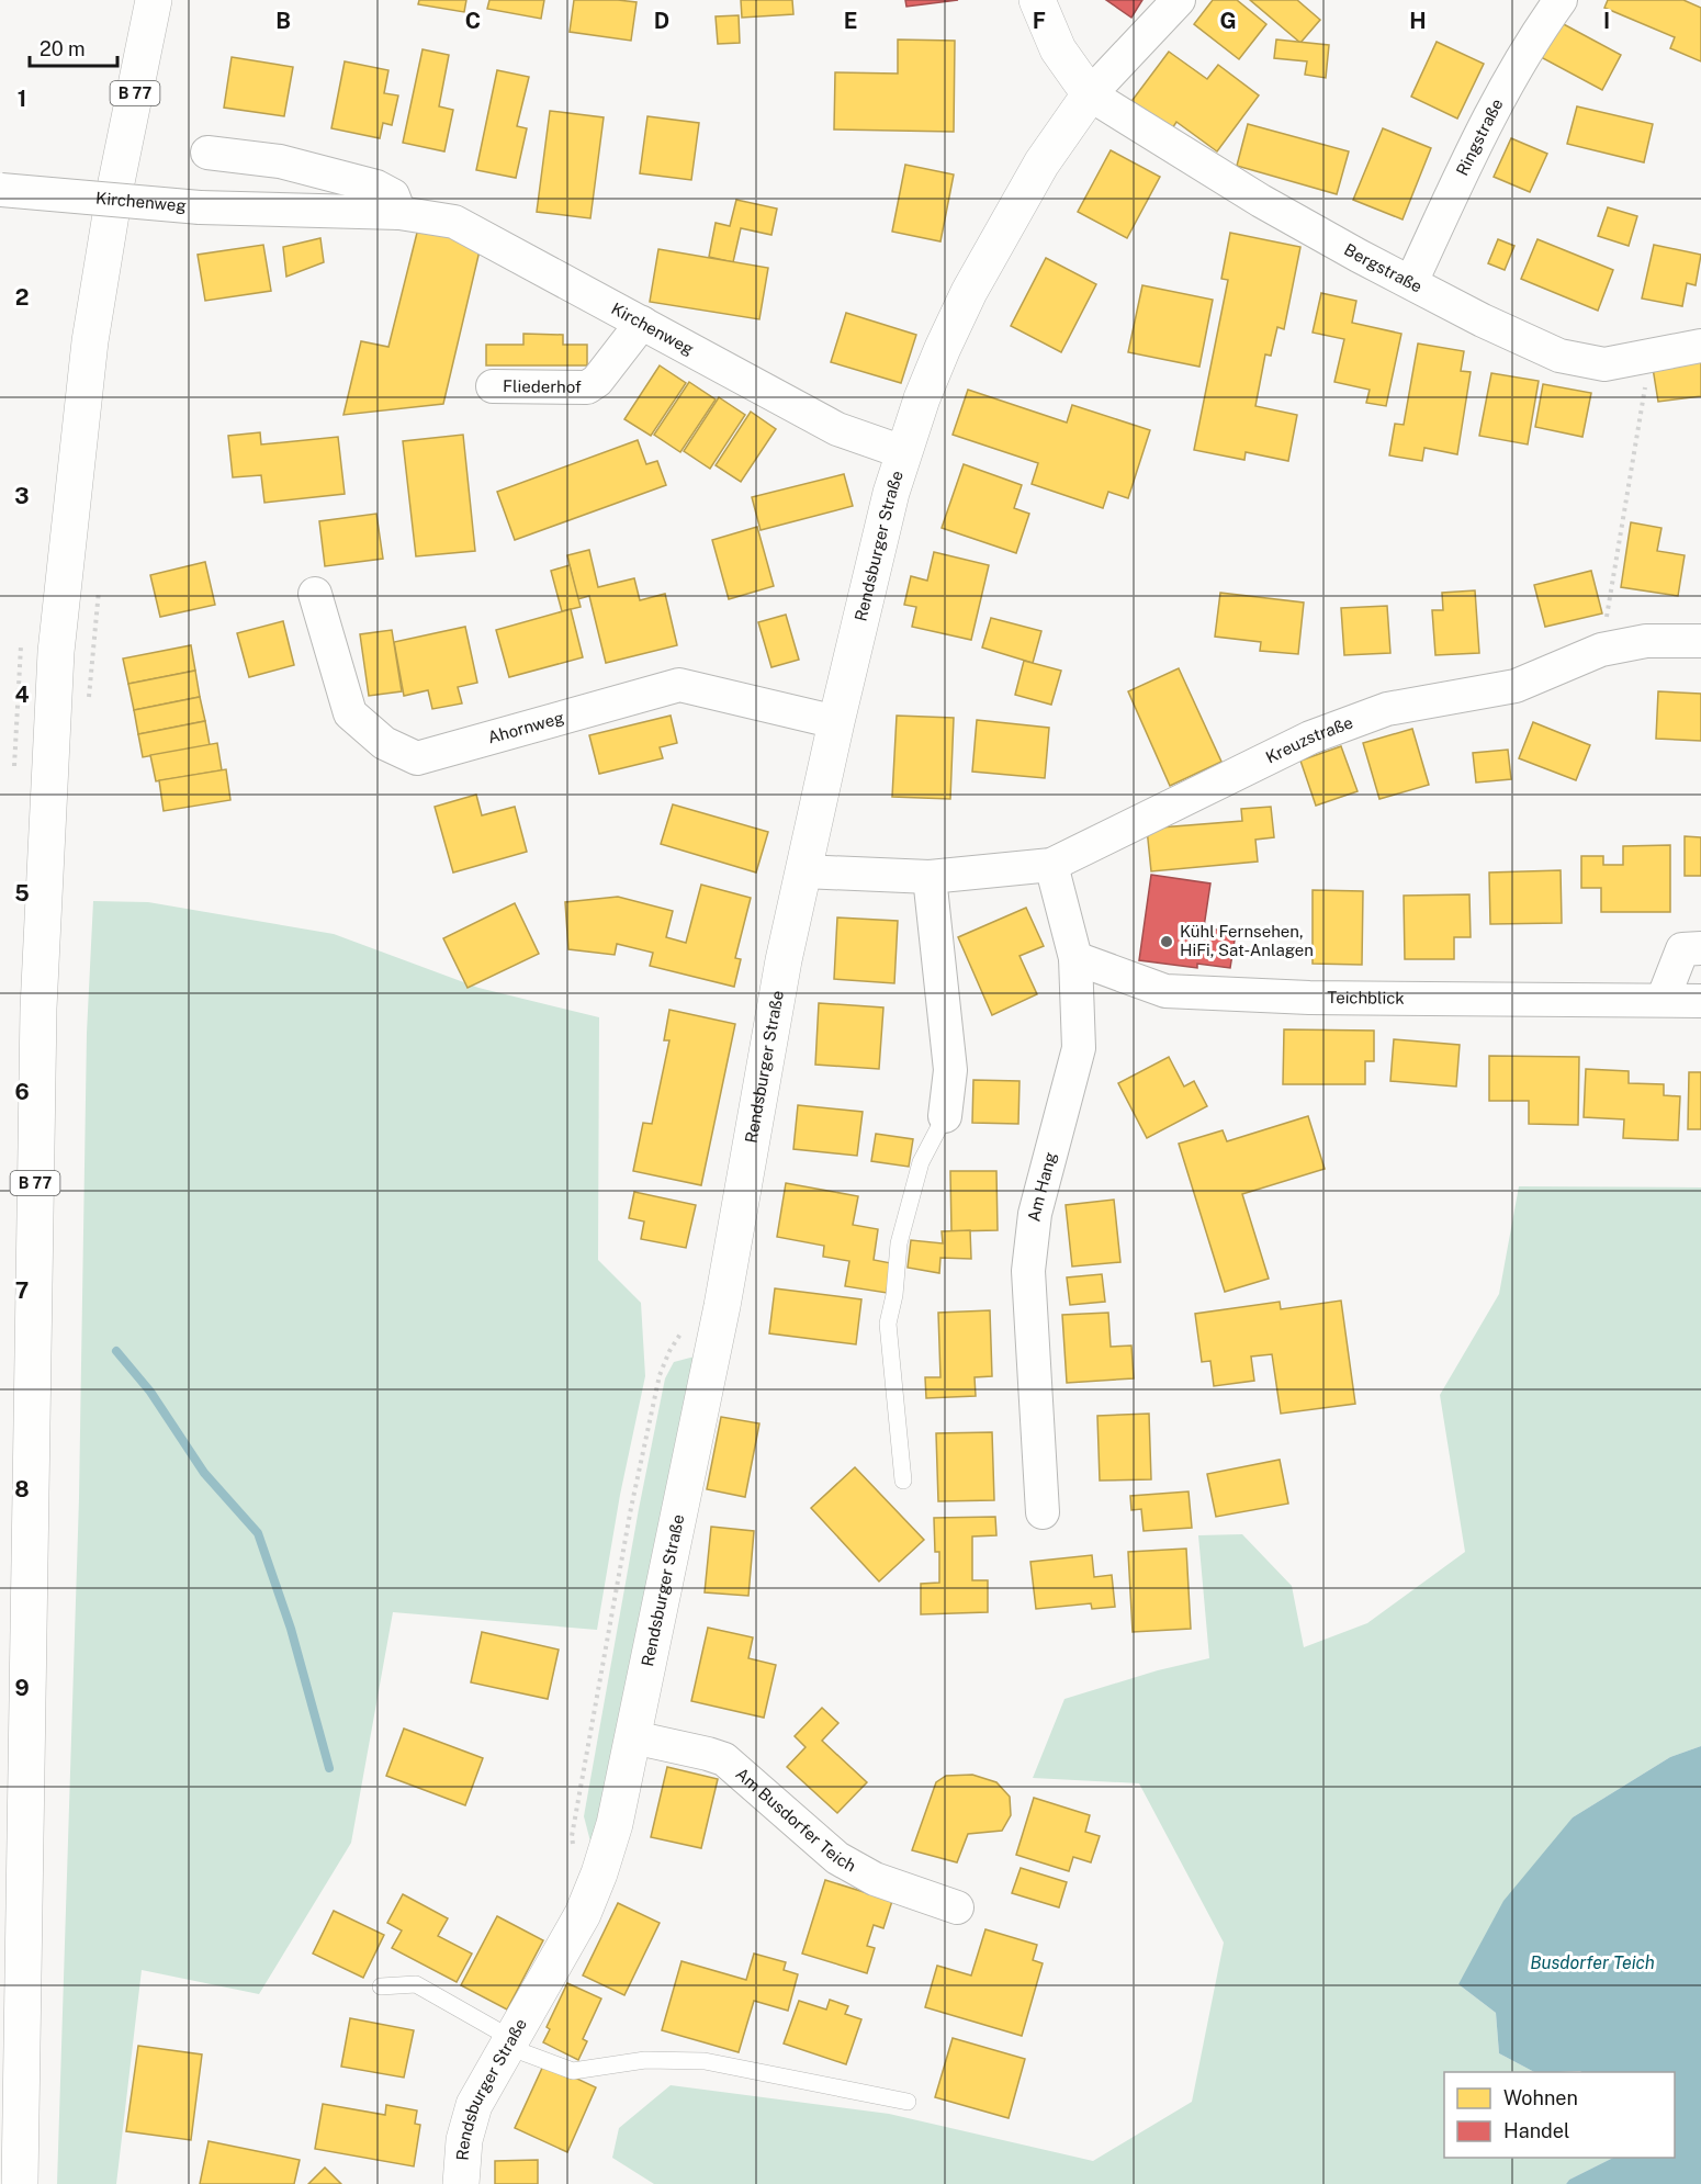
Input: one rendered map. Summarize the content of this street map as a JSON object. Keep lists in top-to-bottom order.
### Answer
{
  "streets": {
    "street": [
      "B 77",
      "Ringstraße",
      "Kirchenweg",
      "Bergstraße",
      "Fliederhof",
      "Rendsburger Straße",
      "Ahornweg",
      "Kreuzstraße",
      "Teichblick",
      "Am Hang",
      "Am Busdorfer Teich"
    ]
  },
  "crossings": [
    ["Ringstraße", "Bergstraße"],
    ["Kirchenweg", "Fliederhof"],
    ["Kirchenweg", "Rendsburger Straße"],
    ["Bergstraße", "Rendsburger Straße"],
    ["Rendsburger Straße", "Ahornweg"],
    ["Rendsburger Straße", "Kreuzstraße"],
    ["Rendsburger Straße", "Am Busdorfer Teich"],
    ["Kreuzstraße", "Am Hang"],
    ["Teichblick", "Am Hang"]
  ],
  "water": ["Busdorfer Teich"],
  "places": ["Kühl Fernsehen, HiFi, Sat-Anlagen"],
  "legend": ["Wohnen", "Handel"],
  "scale_bar": "20 m",
  "grid": {
    "columns": [
      "B",
      "C",
      "D",
      "E",
      "F",
      "G",
      "H",
      "I"
    ],
    "rows": [
      "1",
      "2",
      "3",
      "4",
      "5",
      "6",
      "7",
      "8",
      "9"
    ]
  }
}
